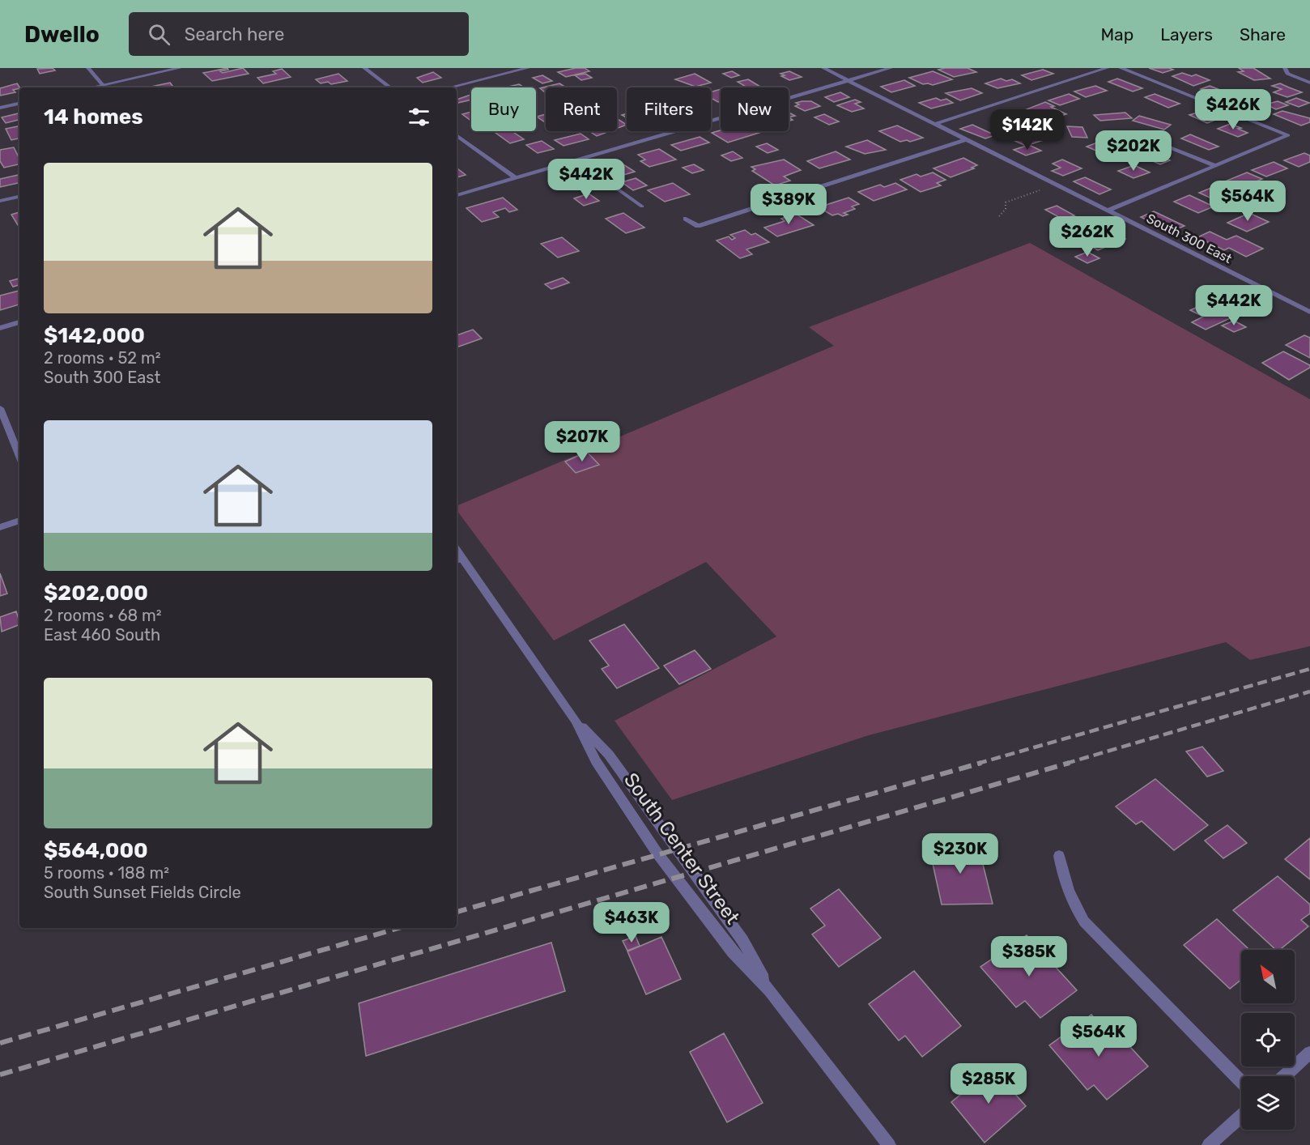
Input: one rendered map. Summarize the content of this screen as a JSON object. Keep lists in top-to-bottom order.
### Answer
{
  "streets": {
    "street": ["South 300 East", "South Center Street"]
  },
  "north": "top left",
  "page": {
    "header": "Dwello",
    "search": "Search here",
    "nav": ["Map", "Layers", "Share"],
    "chip": [
      "Buy",
      "Rent",
      "Filters",
      "New"
    ],
    "heading": "14 homes",
    "price": [
      "$426K",
      "$142K",
      "$202K",
      "$442K",
      "$564K",
      "$389K",
      "$262K",
      "$442K",
      "$207K",
      "$230K",
      "$463K",
      "$385K",
      "$564K",
      "$285K"
    ],
    "list": [
      {
        "name": "$142,000",
        "note": "2 rooms · 52 m² · South 300 East"
      },
      {
        "name": "$202,000",
        "note": "2 rooms · 68 m² · East 460 South"
      },
      {
        "name": "$564,000",
        "note": "5 rooms · 188 m² · South Sunset Fields Circle"
      }
    ]
  }
}
